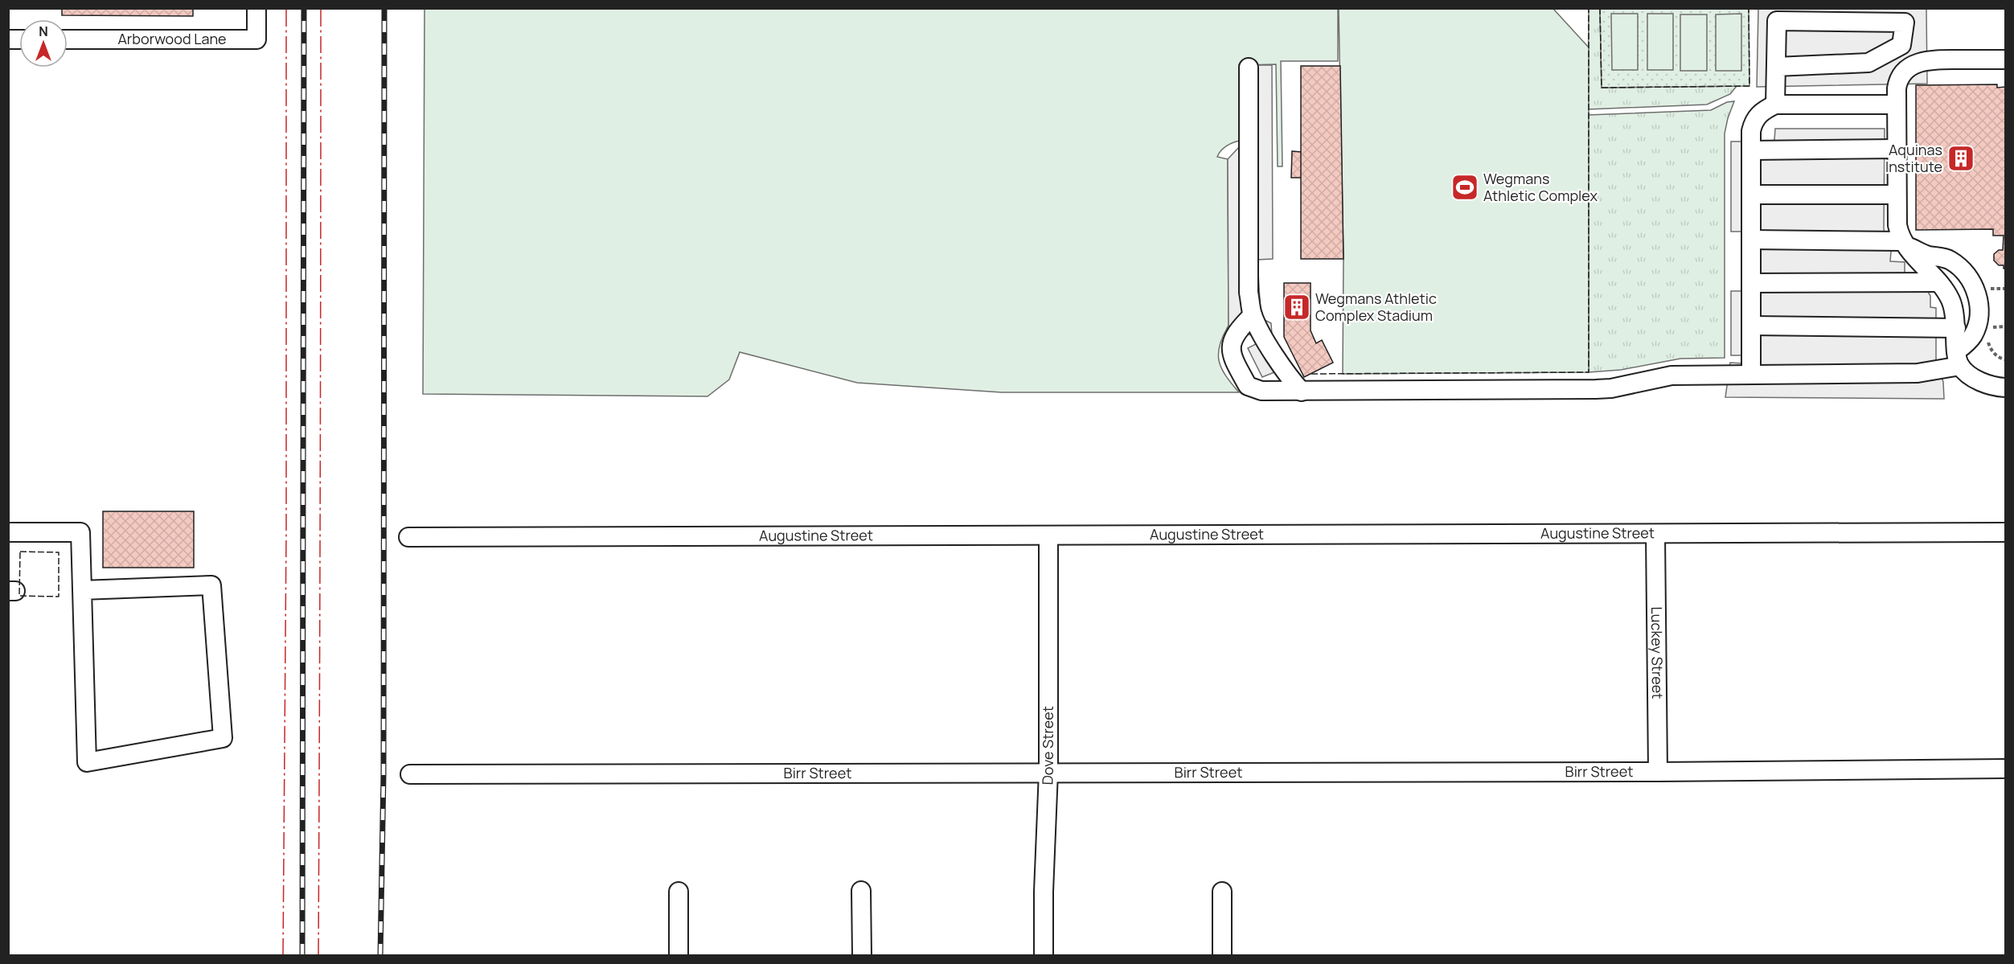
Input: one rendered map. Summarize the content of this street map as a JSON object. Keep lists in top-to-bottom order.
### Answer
{
  "streets": {
    "street": [
      "Arborwood Lane",
      "Augustine Street",
      "Luckey Street",
      "Dove Street",
      "Birr Street"
    ]
  },
  "crossings": [
    ["Augustine Street", "Luckey Street"],
    ["Augustine Street", "Dove Street"],
    ["Luckey Street", "Birr Street"],
    ["Dove Street", "Birr Street"]
  ],
  "places": {
    "building": ["Aquinas Institute", "Wegmans Athletic Complex Stadium"],
    "sports": ["Wegmans Athletic Complex"]
  },
  "north": "top"
}
